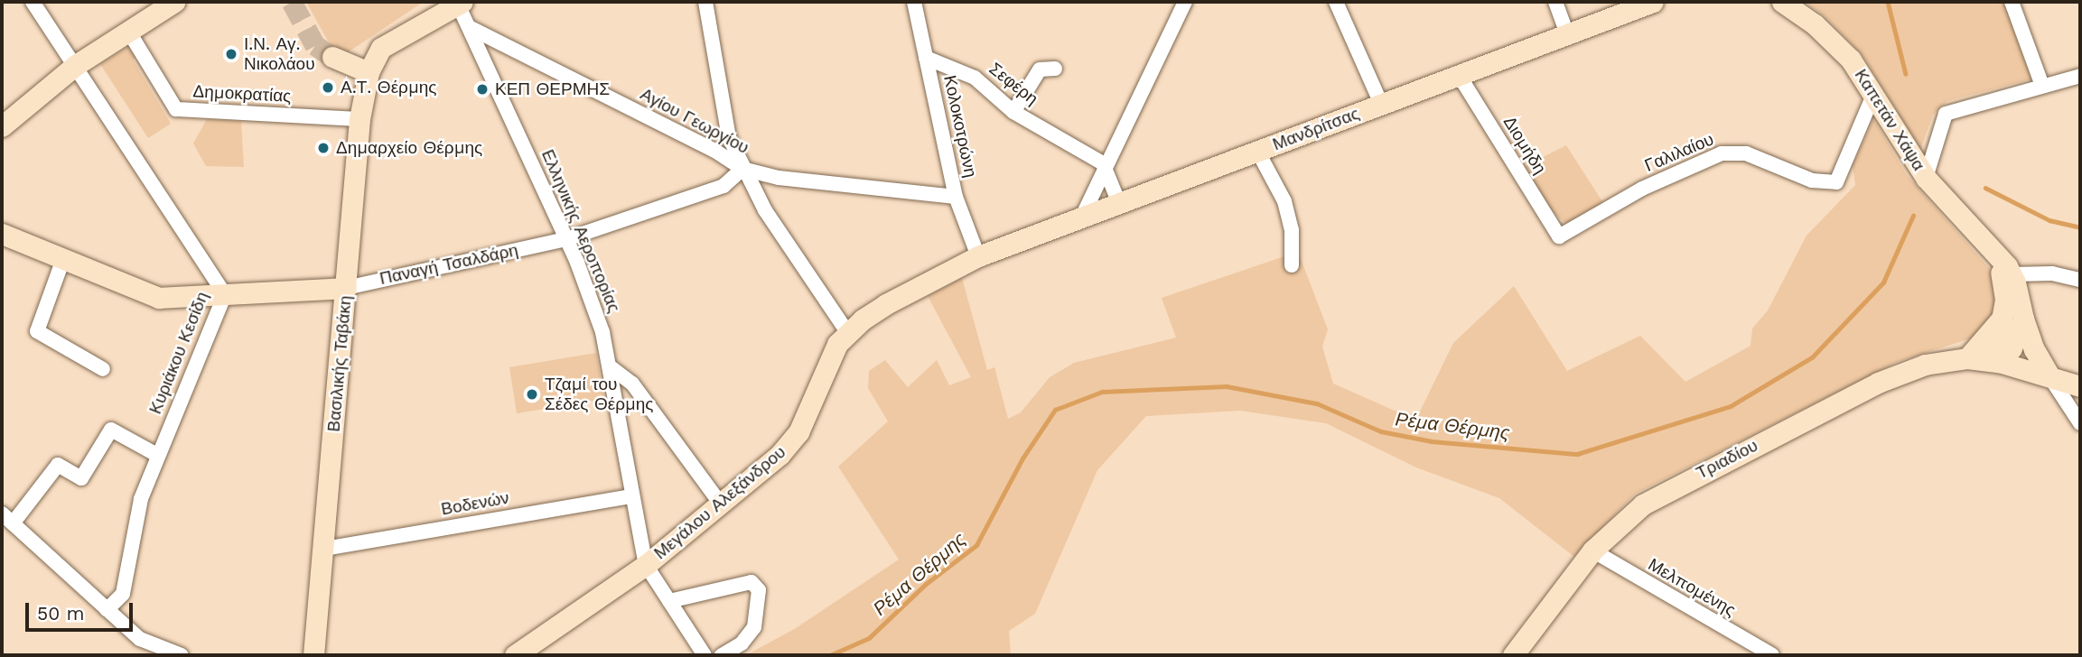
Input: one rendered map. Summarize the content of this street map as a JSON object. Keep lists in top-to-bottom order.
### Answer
{
  "streets": {
    "main road": [
      "Καπετάν Χάψα",
      "Μανδρίτσας",
      "Παναγή Τσαλδάρη",
      "Βασιλικής Ταβάκη",
      "Τριαδίου",
      "Μεγάλου Αλεξάνδρου"
    ],
    "street": [
      "Σεφέρη",
      "Δημοκρατίας",
      "Αγίου Γεωργίου",
      "Κολοκοτρώνη",
      "Διομήδη",
      "Γαλιλαίου",
      "Ελληνικής Αεροπορίας",
      "Κυριάκου Κεσίδη",
      "Βοδενών",
      "Μελπομένης"
    ]
  },
  "crossings": [
    ["Σεφέρη", "Κολοκοτρώνη"],
    ["Δημοκρατίας", "Βασιλικής Ταβάκη"],
    ["Καπετάν Χάψα", "Γαλιλαίου"],
    ["Καπετάν Χάψα", "Τριαδίου"],
    ["Αγίου Γεωργίου", "Κολοκοτρώνη"],
    ["Αγίου Γεωργίου", "Ελληνικής Αεροπορίας"],
    ["Αγίου Γεωργίου", "Παναγή Τσαλδάρη"],
    ["Κολοκοτρώνη", "Μανδρίτσας"],
    ["Κολοκοτρώνη", "Μεγάλου Αλεξάνδρου"],
    ["Μανδρίτσας", "Διομήδη"],
    ["Μανδρίτσας", "Μεγάλου Αλεξάνδρου"],
    ["Διομήδη", "Γαλιλαίου"],
    ["Ελληνικής Αεροπορίας", "Παναγή Τσαλδάρη"],
    ["Ελληνικής Αεροπορίας", "Μεγάλου Αλεξάνδρου"],
    ["Ελληνικής Αεροπορίας", "Βοδενών"],
    ["Παναγή Τσαλδάρη", "Κυριάκου Κεσίδη"],
    ["Παναγή Τσαλδάρη", "Βασιλικής Ταβάκη"],
    ["Βασιλικής Ταβάκη", "Βοδενών"],
    ["Τριαδίου", "Μελπομένης"]
  ],
  "water": ["Ρέμα Θέρμης"],
  "places": [
    "Ι.Ν. Αγ. Νικολάου",
    "Α.Τ. Θέρμης",
    "ΚΕΠ ΘΕΡΜΗΣ",
    "Δημαρχείο Θέρμης",
    "Τζαμί του Σέδες Θέρμης"
  ],
  "scale_bar": "50 m"
}
